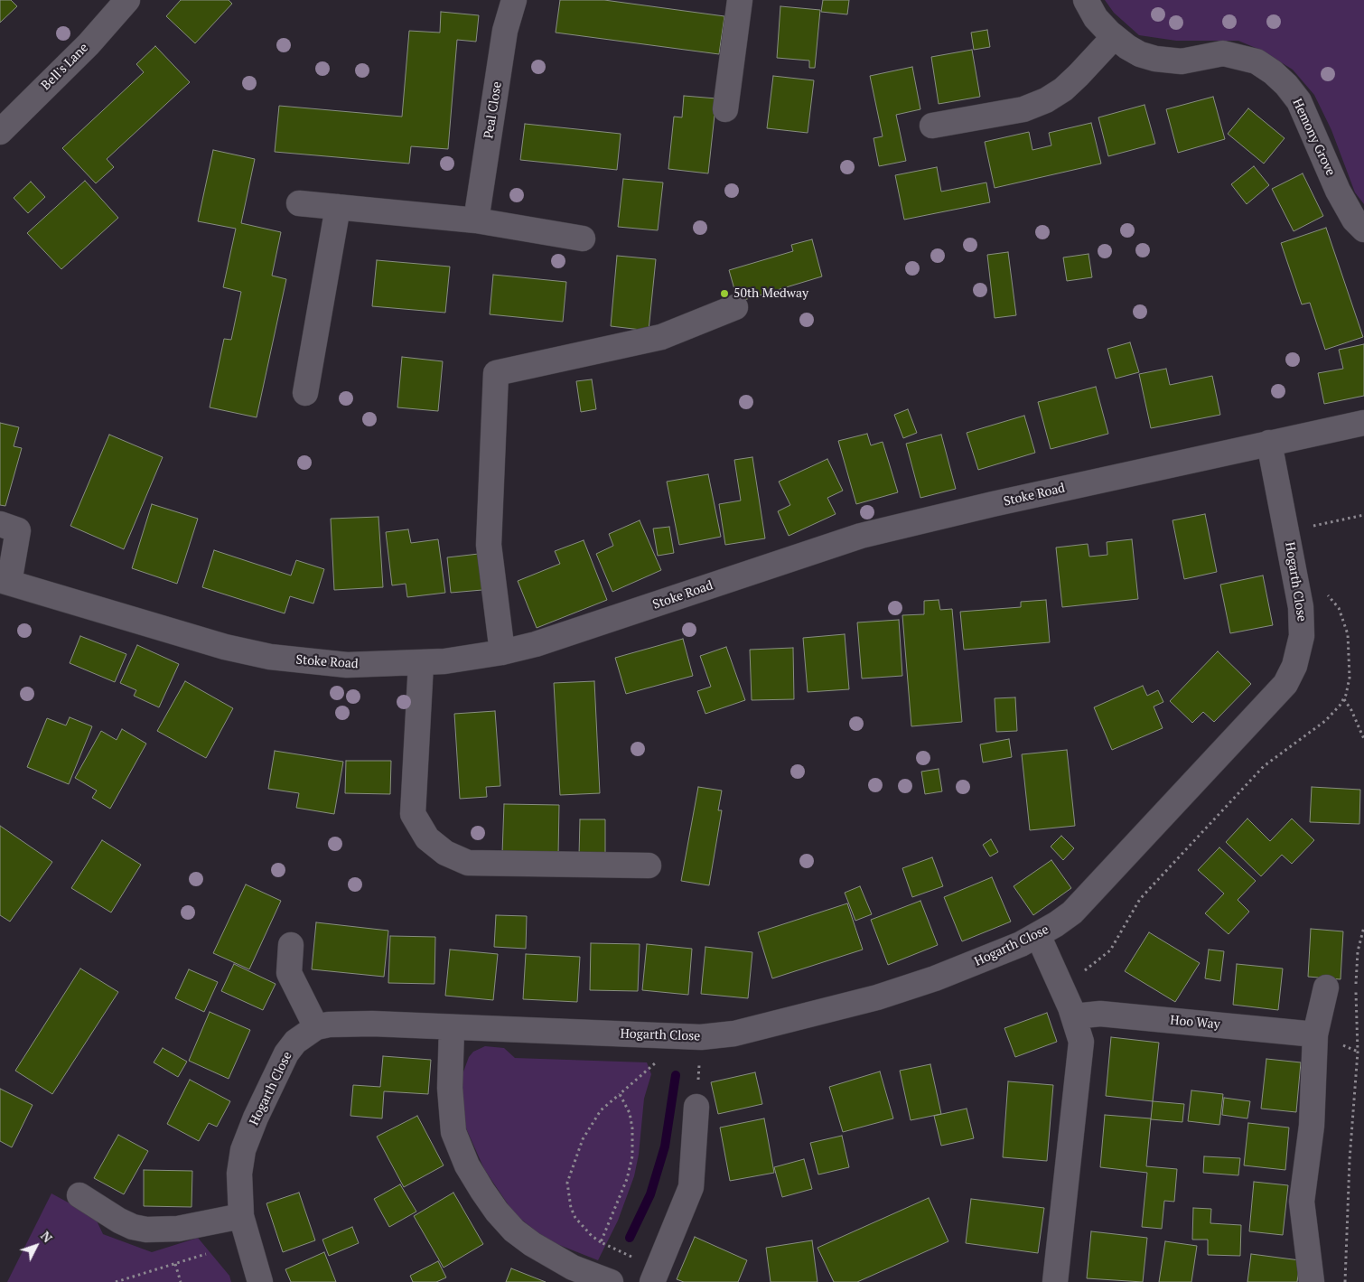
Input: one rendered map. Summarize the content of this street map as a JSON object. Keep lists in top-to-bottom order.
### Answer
{
  "streets": {
    "street": [
      "Bell's Lane",
      "Peal Close",
      "Hemony Grove",
      "Stoke Road",
      "Hogarth Close",
      "Hoo Way"
    ]
  },
  "crossings": [
    ["Stoke Road", "Hogarth Close"]
  ],
  "places": ["50th Medway"],
  "north": "top right"
}
